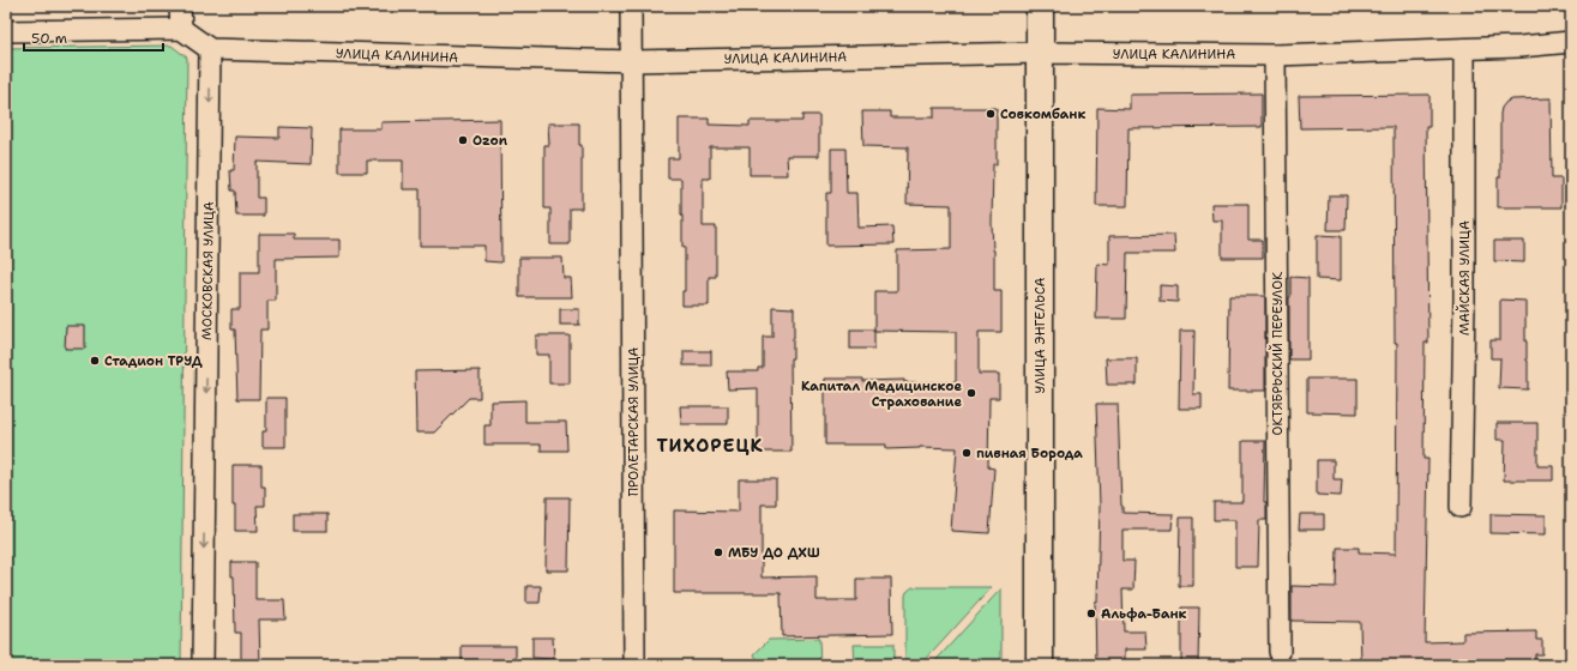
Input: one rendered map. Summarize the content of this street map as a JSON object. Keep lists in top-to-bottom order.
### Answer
{
  "streets": {
    "main road": ["УЛИЦА ЭНГЕЛЬСА"],
    "street": [
      "УЛИЦА КАЛИНИНА",
      "МОСКОВСКАЯ УЛИЦА",
      "МАЙСКАЯ УЛИЦА",
      "ОКТЯБРЬСКИЙ ПЕРЕУЛОК",
      "ПРОЛЕТАРСКАЯ УЛИЦА"
    ]
  },
  "crossings": [
    ["УЛИЦА КАЛИНИНА", "МОСКОВСКАЯ УЛИЦА"],
    ["УЛИЦА КАЛИНИНА", "МАЙСКАЯ УЛИЦА"],
    ["УЛИЦА КАЛИНИНА", "УЛИЦА ЭНГЕЛЬСА"],
    ["УЛИЦА КАЛИНИНА", "ОКТЯБРЬСКИЙ ПЕРЕУЛОК"],
    ["УЛИЦА КАЛИНИНА", "ПРОЛЕТАРСКАЯ УЛИЦА"]
  ],
  "one_way": ["МОСКОВСКАЯ УЛИЦА"],
  "districts": ["ТИХОРЕЦК"],
  "places": [
    "Совкомбанк",
    "Ozon",
    "Стадион ТРУД",
    "Капитал Медицинское Страхование",
    "пивная Борода",
    "МБУ ДО ДХШ",
    "Альфа-Банк"
  ],
  "scale_bar": "50 m"
}
